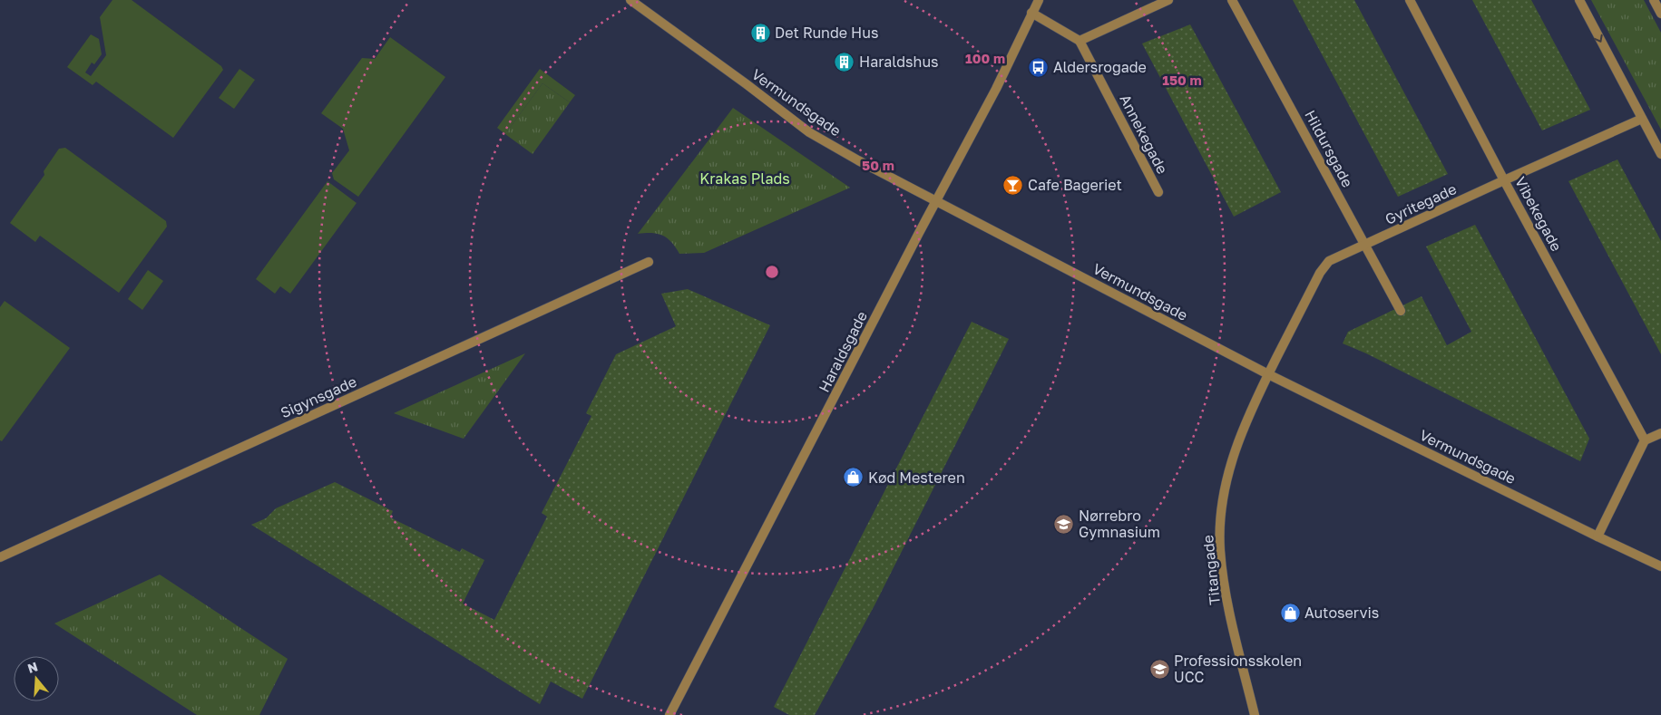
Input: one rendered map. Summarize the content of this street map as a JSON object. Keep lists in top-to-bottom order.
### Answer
{
  "streets": {
    "street": [
      "Vermundsgade",
      "Annekegade",
      "Hildursgade",
      "Gyritegade",
      "Vibekegade",
      "Haraldsgade",
      "Sigynsgade",
      "Titangade"
    ]
  },
  "crossings": [
    ["Vermundsgade", "Gyritegade"],
    ["Vermundsgade", "Haraldsgade"],
    ["Vermundsgade", "Titangade"],
    ["Hildursgade", "Gyritegade"],
    ["Gyritegade", "Vibekegade"],
    ["Gyritegade", "Titangade"]
  ],
  "parks": ["Krakas Plads"],
  "places": {
    "building": ["Det Runde Hus", "Haraldshus"],
    "bus stop": ["Aldersrogade"],
    "bar": ["Cafe Bageriet"],
    "shop": ["Kød Mesteren", "Autoservis"],
    "school or university": ["Nørrebro Gymnasium", "Professionsskolen UCC"]
  },
  "north": "top",
  "rings": ["100 m", "150 m", "50 m"]
}
